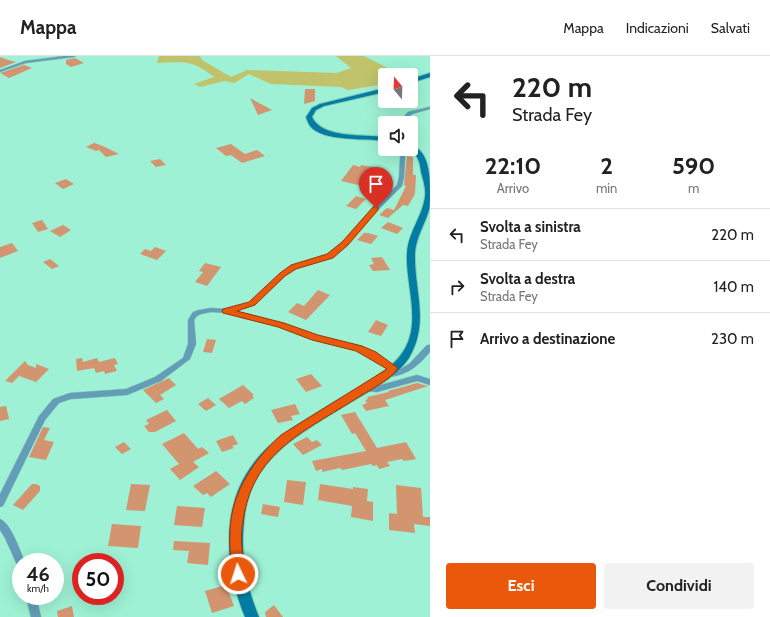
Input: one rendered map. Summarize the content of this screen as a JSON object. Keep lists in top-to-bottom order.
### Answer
{
  "north": "top",
  "page": {
    "header": "Mappa",
    "nav": ["Mappa", "Indicazioni", "Salvati"],
    "turn": ["220 m", "Strada Fey"],
    "eta": [
      "22:10",
      "Arrivo",
      "2",
      "min",
      "590",
      "m"
    ],
    "list": [
      {
        "name": "Svolta a sinistra",
        "note": "Strada Fey",
        "value": "220 m"
      },
      {
        "name": "Svolta a destra",
        "note": "Strada Fey",
        "value": "140 m"
      },
      {
        "name": "Arrivo a destinazione",
        "value": "230 m"
      }
    ],
    "speed": "46 km/h",
    "limit": "50",
    "buttons": ["Esci", "Condividi"]
  }
}
